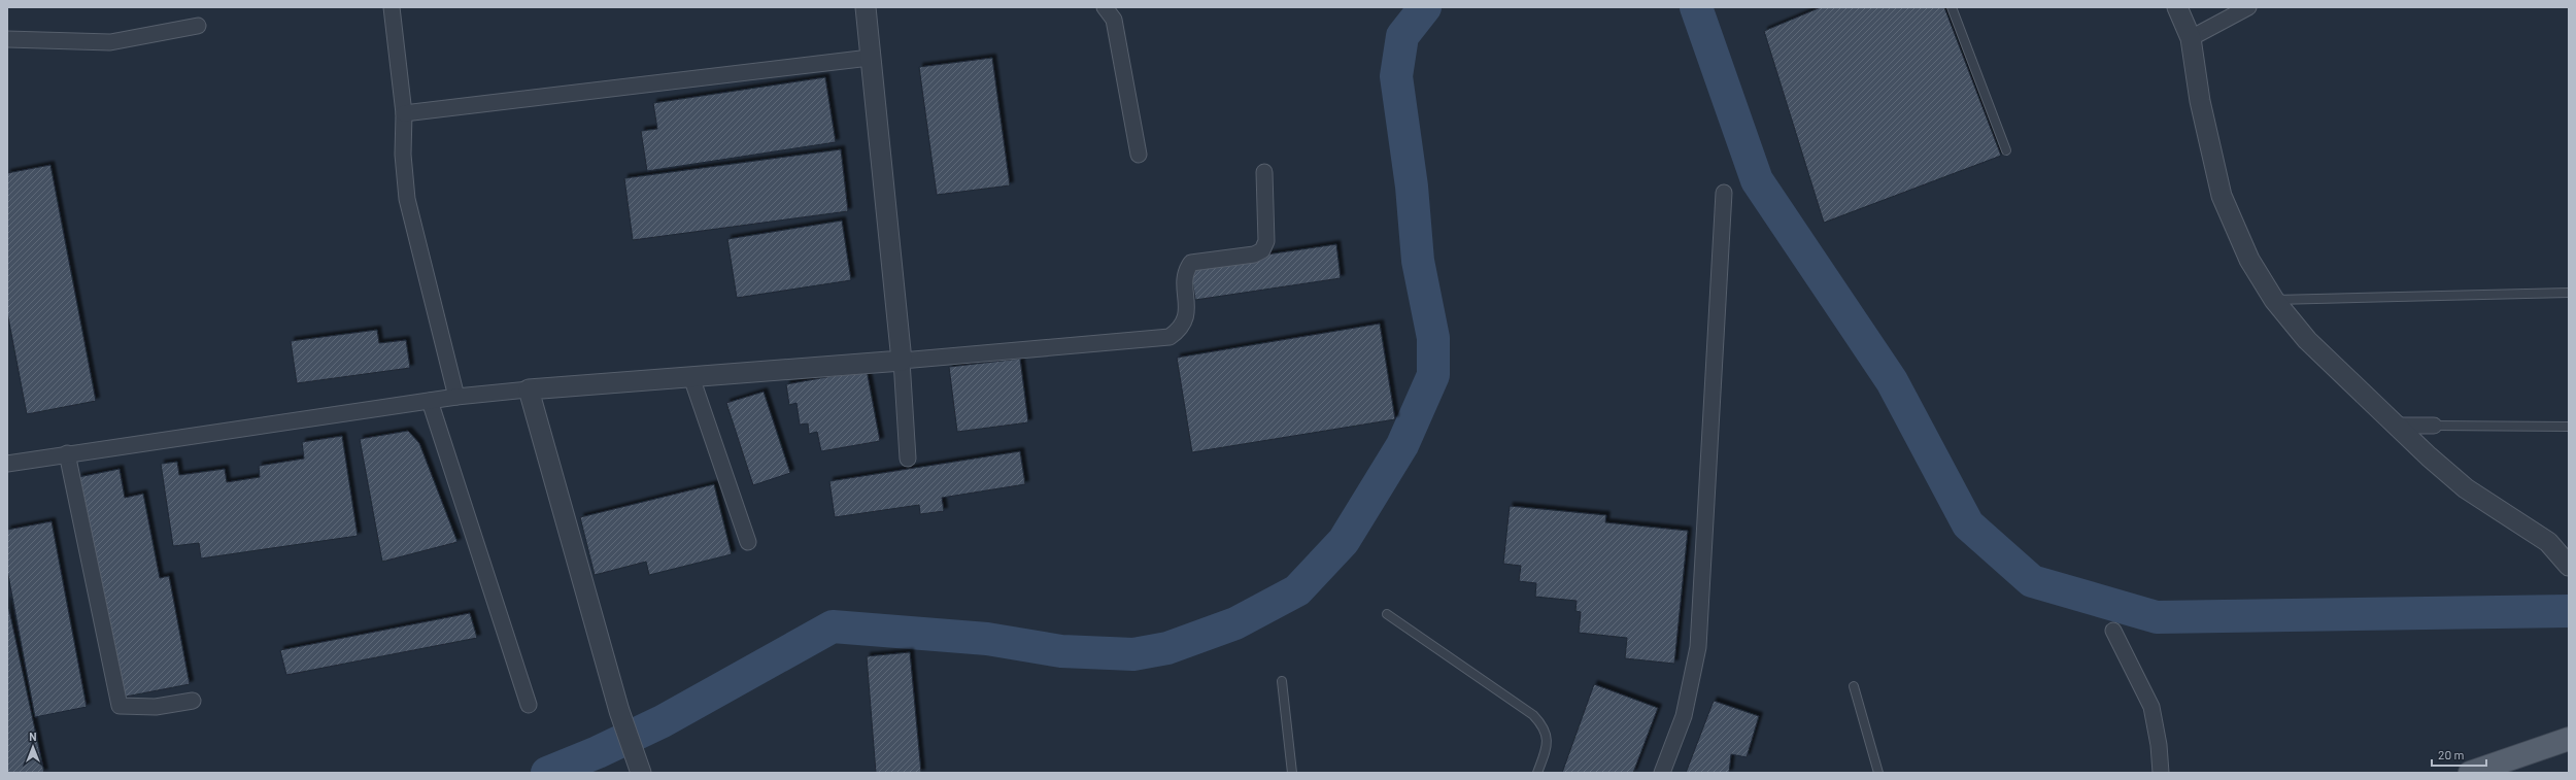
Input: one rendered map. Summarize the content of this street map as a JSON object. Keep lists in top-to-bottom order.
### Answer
{
  "scale_bar": "20 m",
  "north": "top"
}
